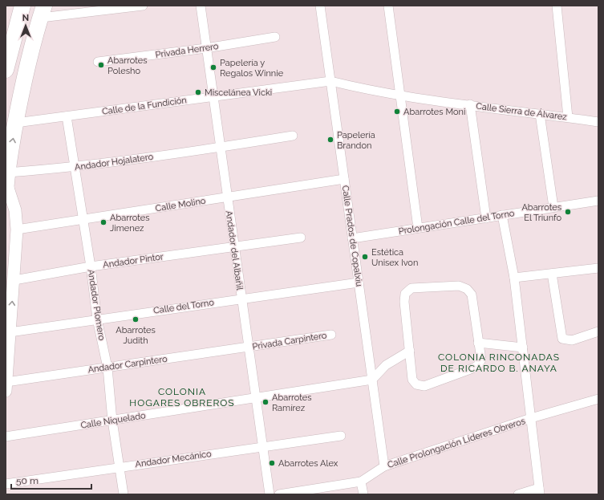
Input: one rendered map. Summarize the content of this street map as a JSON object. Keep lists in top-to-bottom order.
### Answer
{
  "streets": {
    "street": [
      "Privada Herrero",
      "Calle de la Fundición",
      "Calle Sierra de Álvarez",
      "Andador Hojalatero",
      "Calle Molino",
      "Prolongación Calle del Torno",
      "Calle Prados de Copalxiu",
      "Andador del Albañil",
      "Andador Pintor",
      "Andador Plomero",
      "Calle del Torno",
      "Privada Carpintero",
      "Andador Carpintero",
      "Calle Niquelado",
      "Calle Prolongación Líderes Obreros",
      "Andador Mecánico"
    ]
  },
  "crossings": [
    ["Privada Herrero", "Andador del Albañil"],
    ["Calle de la Fundición", "Calle Sierra de Álvarez"],
    ["Calle de la Fundición", "Calle Prados de Copalxiu"],
    ["Calle de la Fundición", "Andador del Albañil"],
    ["Calle de la Fundición", "Andador Plomero"],
    ["Calle Sierra de Álvarez", "Calle Prados de Copalxiu"],
    ["Andador Hojalatero", "Andador del Albañil"],
    ["Andador Hojalatero", "Andador Plomero"],
    ["Calle Molino", "Calle Prados de Copalxiu"],
    ["Calle Molino", "Andador del Albañil"],
    ["Calle Molino", "Andador Plomero"],
    ["Prolongación Calle del Torno", "Calle Prados de Copalxiu"],
    ["Calle Prados de Copalxiu", "Calle del Torno"],
    ["Calle Prados de Copalxiu", "Calle Niquelado"],
    ["Calle Prados de Copalxiu", "Calle Prolongación Líderes Obreros"],
    ["Andador del Albañil", "Andador Pintor"],
    ["Andador del Albañil", "Calle del Torno"],
    ["Andador del Albañil", "Privada Carpintero"],
    ["Andador del Albañil", "Andador Carpintero"],
    ["Andador del Albañil", "Calle Niquelado"],
    ["Andador del Albañil", "Andador Mecánico"],
    ["Andador Pintor", "Andador Plomero"],
    ["Andador Plomero", "Calle del Torno"],
    ["Andador Plomero", "Andador Carpintero"],
    ["Andador Plomero", "Calle Niquelado"],
    ["Andador Plomero", "Andador Mecánico"],
    ["Privada Carpintero", "Andador Carpintero"]
  ],
  "districts": ["COLONIA RINCONADAS DE RICARDO B. ANAYA", "COLONIA HOGARES OBREROS"],
  "places": [
    "Abarrotes Polesho",
    "Papelería y Regalos Winnie",
    "Miscelánea Vicki",
    "Abarrotes Moni",
    "Papelería Brandon",
    "Abarrotes El Triunfo",
    "Abarrotes Jimenez",
    "Estética Unisex Ivon",
    "Abarrotes Judith",
    "Abarrotes Ramírez",
    "Abarrotes Alex"
  ],
  "scale_bar": "50 m",
  "north": "top"
}
